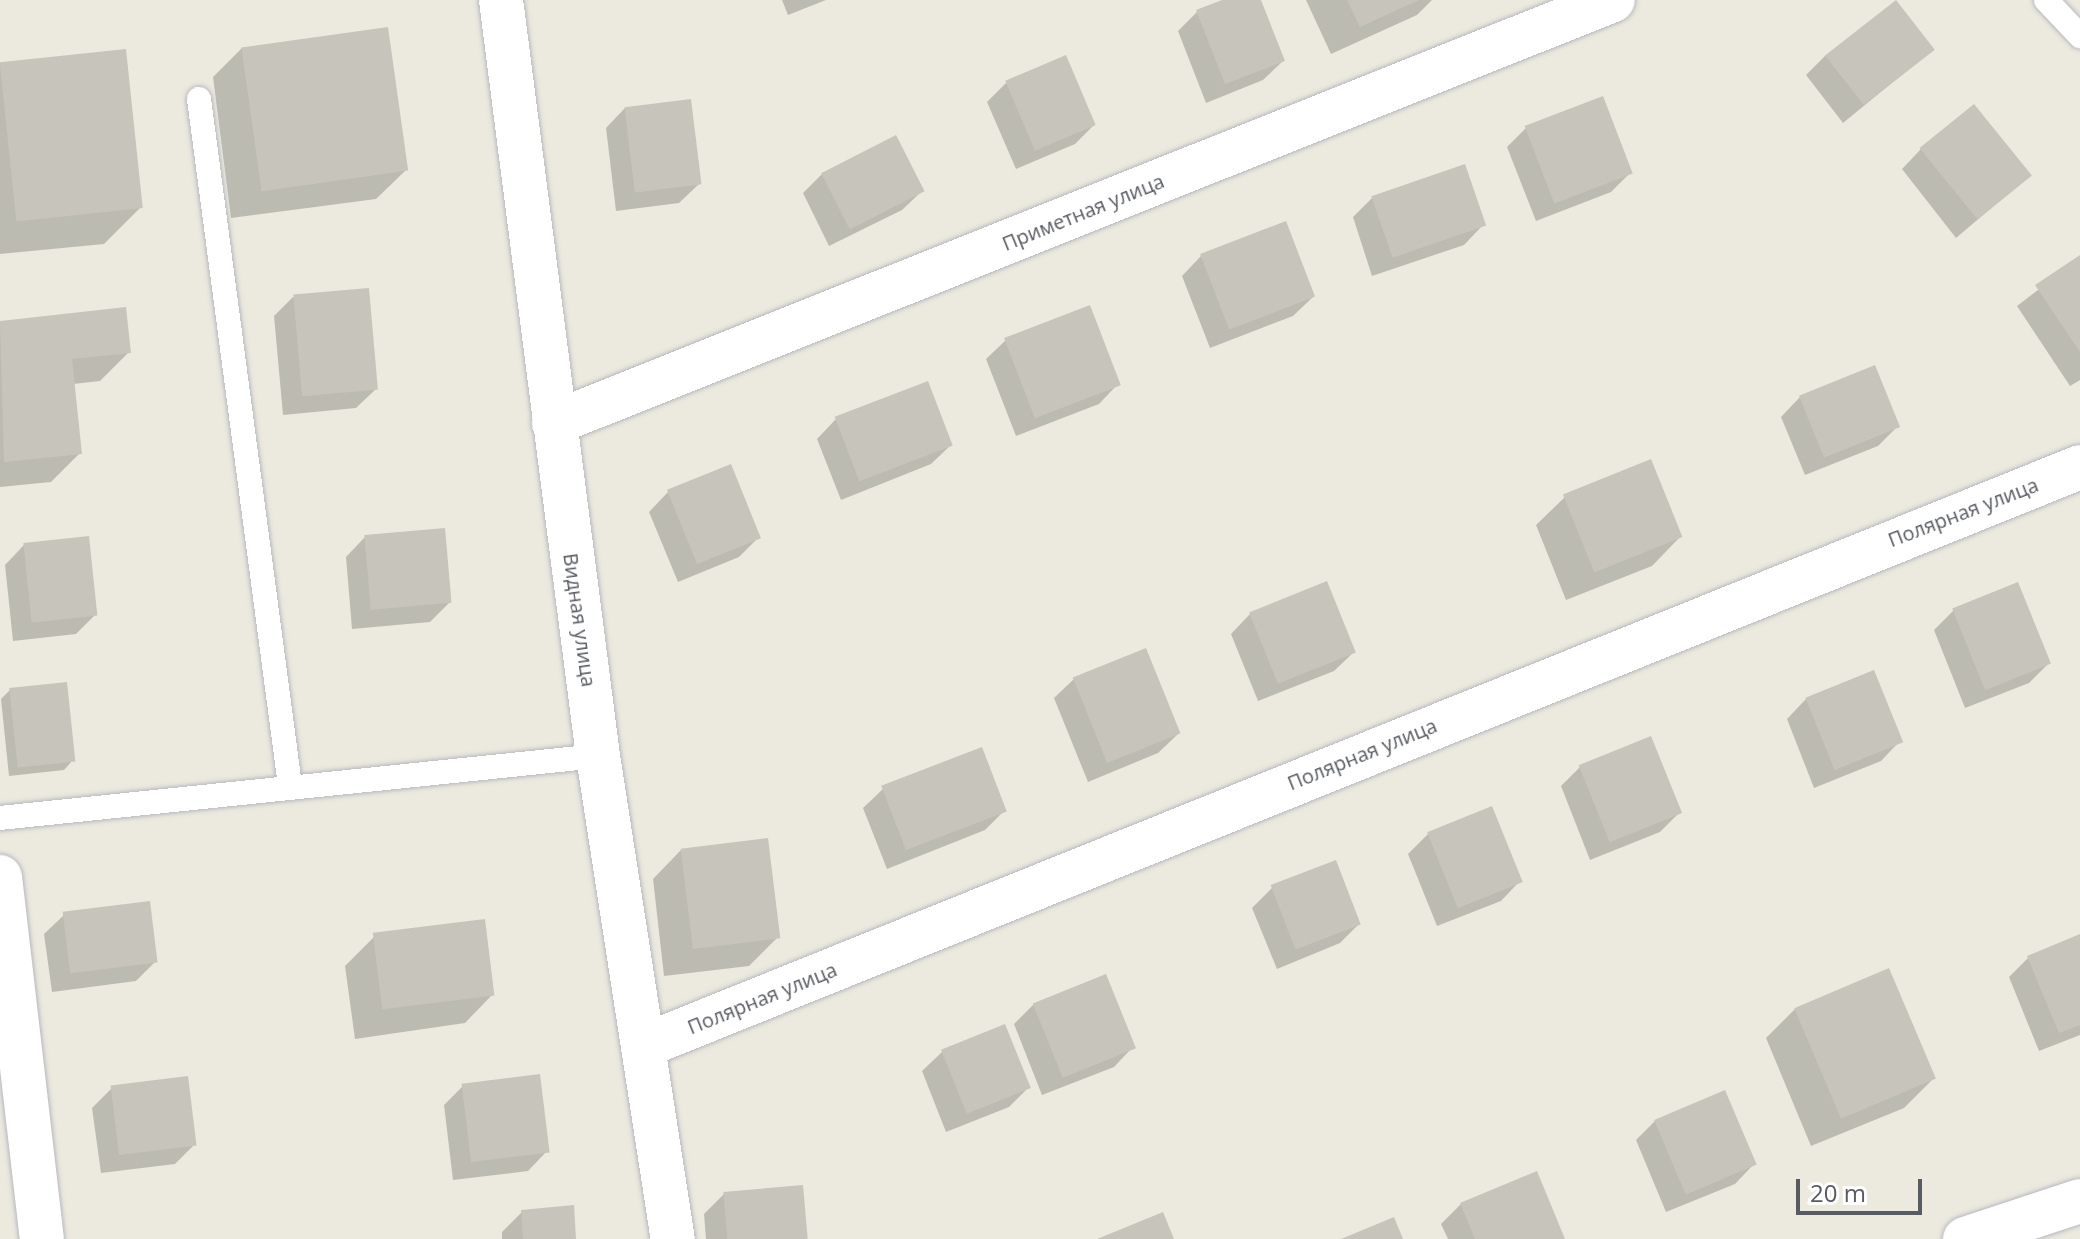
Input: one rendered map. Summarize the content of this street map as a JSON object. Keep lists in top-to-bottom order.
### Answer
{
  "streets": {
    "street": ["Приметная улица", "Полярная улица", "Видная улица"]
  },
  "crossings": [
    ["Приметная улица", "Видная улица"],
    ["Полярная улица", "Видная улица"]
  ],
  "scale_bar": "20 m"
}
